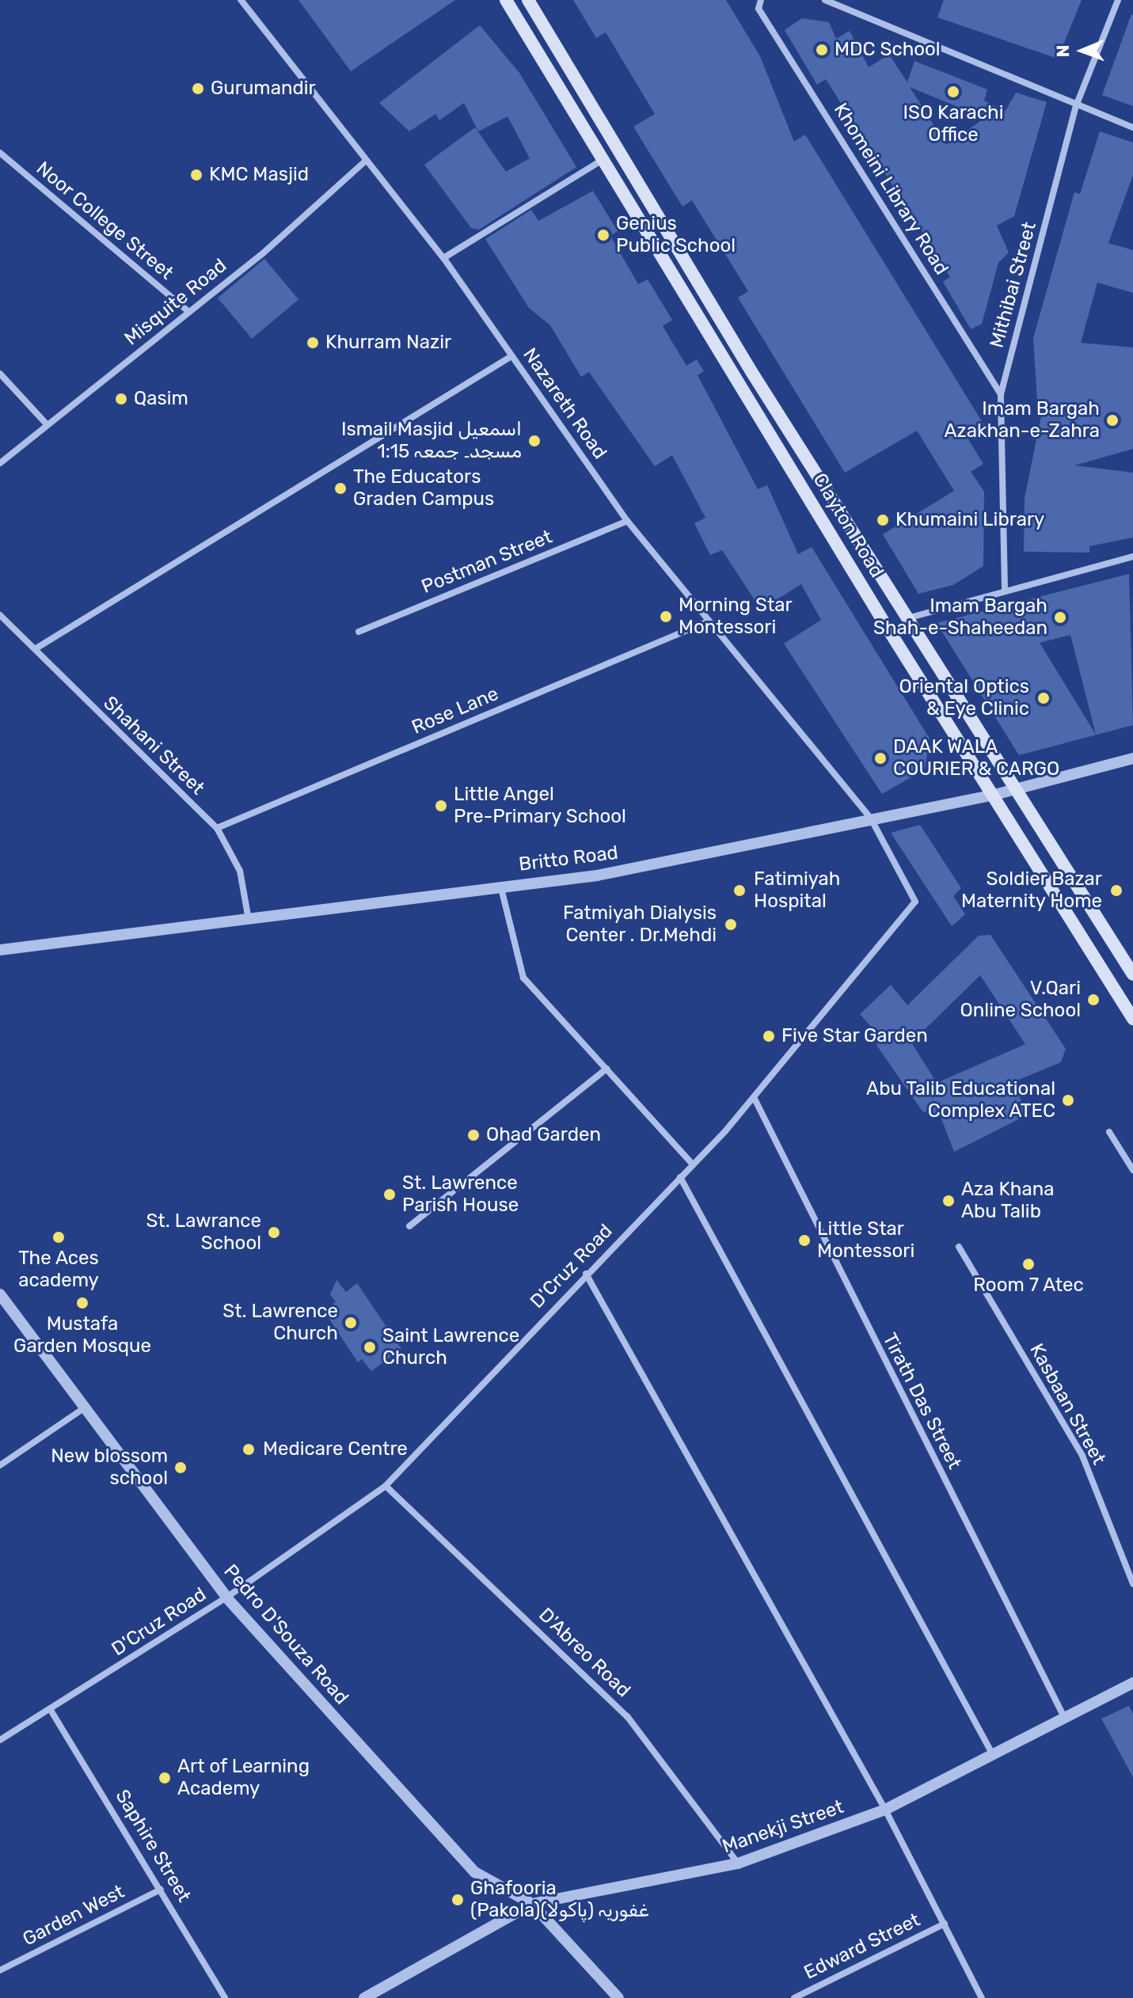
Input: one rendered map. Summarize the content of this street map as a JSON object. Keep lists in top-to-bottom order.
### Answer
{
  "streets": {
    "main road": ["Clayton Road"],
    "street": [
      "Khomeini Library Road",
      "Noor College Street",
      "Mithibai Street",
      "Misquite Road",
      "Nazareth Road",
      "Postman Street",
      "Rose Lane",
      "Shahani Street",
      "Britto Road",
      "D'Cruz Road",
      "Tirath Das Street",
      "Kasbaan Street",
      "Pedro D'Souza Road",
      "D'Abreo Road",
      "Manekji Street",
      "Saphire Street",
      "Garden West",
      "Edward Street"
    ]
  },
  "crossings": [
    ["Khomeini Library Road", "Mithibai Street"],
    ["Noor College Street", "Misquite Road"],
    ["Misquite Road", "Nazareth Road"],
    ["Nazareth Road", "Postman Street"],
    ["Nazareth Road", "Rose Lane"],
    ["Nazareth Road", "Britto Road"],
    ["Nazareth Road", "D'Cruz Road"],
    ["Clayton Road", "Britto Road"],
    ["Rose Lane", "Shahani Street"],
    ["Shahani Street", "Britto Road"],
    ["Britto Road", "D'Cruz Road"],
    ["D'Cruz Road", "Tirath Das Street"],
    ["D'Cruz Road", "Pedro D'Souza Road"],
    ["D'Cruz Road", "D'Abreo Road"],
    ["D'Cruz Road", "Saphire Street"],
    ["Tirath Das Street", "Manekji Street"],
    ["Pedro D'Souza Road", "Manekji Street"],
    ["D'Abreo Road", "Manekji Street"],
    ["Saphire Street", "Garden West"]
  ],
  "places": [
    "MDC School",
    "Gurumandir",
    "ISO Karachi Office",
    "KMC Masjid",
    "Genius Public School",
    "Khurram Nazir",
    "Qasim",
    "Imam Bargah Azakhan-e-Zahra",
    "Ismail Masjid اسمعیل مسجد۔ جمعہ 1:15",
    "The Educators Graden Campus",
    "Khumaini Library",
    "Morning Star Montessori",
    "Imam Bargah Shah-e-Shaheedan",
    "Oriental Optics & Eye Clinic",
    "DAAK WALA COURIER & CARGO",
    "Little Angel Pre-Primary School",
    "Fatimiyah Hospital",
    "Soldier Bazar Maternity Home",
    "Fatmiyah Dialysis Center . Dr.Mehdi",
    "V.Qari Online School",
    "Five Star Garden",
    "Abu Talib Educational Complex ATEC",
    "Ohad Garden",
    "St. Lawrence Parish House",
    "Aza Khana Abu Talib",
    "St. Lawrance School",
    "The Aces academy",
    "Little Star Montessori",
    "Room 7 Atec",
    "Mustafa Garden Mosque",
    "St. Lawrence Church",
    "Saint Lawrence Church",
    "Medicare Centre",
    "New blossom school",
    "Art of Learning Academy",
    "Ghafooria (Pakola)غفوریہ (پاکولا)"
  ],
  "north": "left"
}
